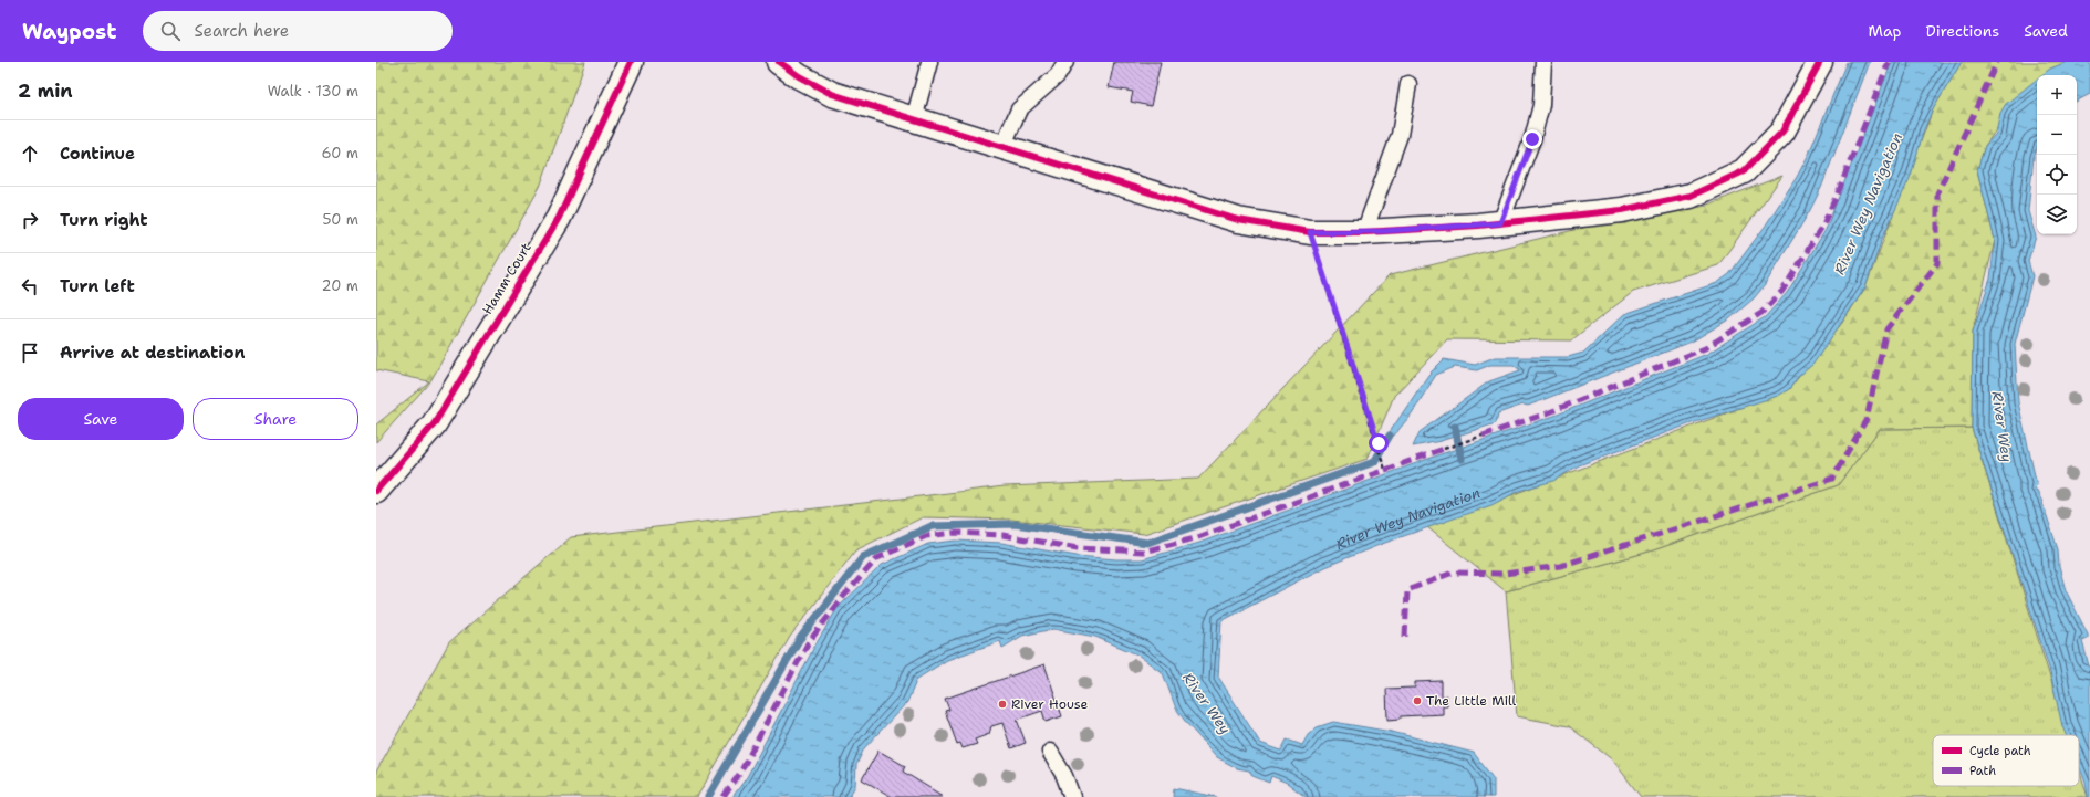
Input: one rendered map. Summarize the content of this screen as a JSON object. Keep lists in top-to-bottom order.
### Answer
{
  "streets": {
    "street": ["Hamm Court"]
  },
  "water": ["River Wey Navigation", "River Wey"],
  "places": ["The Little Mill", "River House"],
  "legend": ["Cycle path", "Path"],
  "page": {
    "header": "Waypost",
    "search": "Search here",
    "nav": ["Map", "Directions", "Saved"],
    "heading": ["2 min", "Walk · 130 m"],
    "map_buttons": ["+", "−"],
    "list": [
      ["Continue", "60 m"],
      ["Turn right", "50 m"],
      ["Turn left", "20 m"],
      "Arrive at destination"
    ],
    "buttons": ["Save", "Share"]
  }
}
